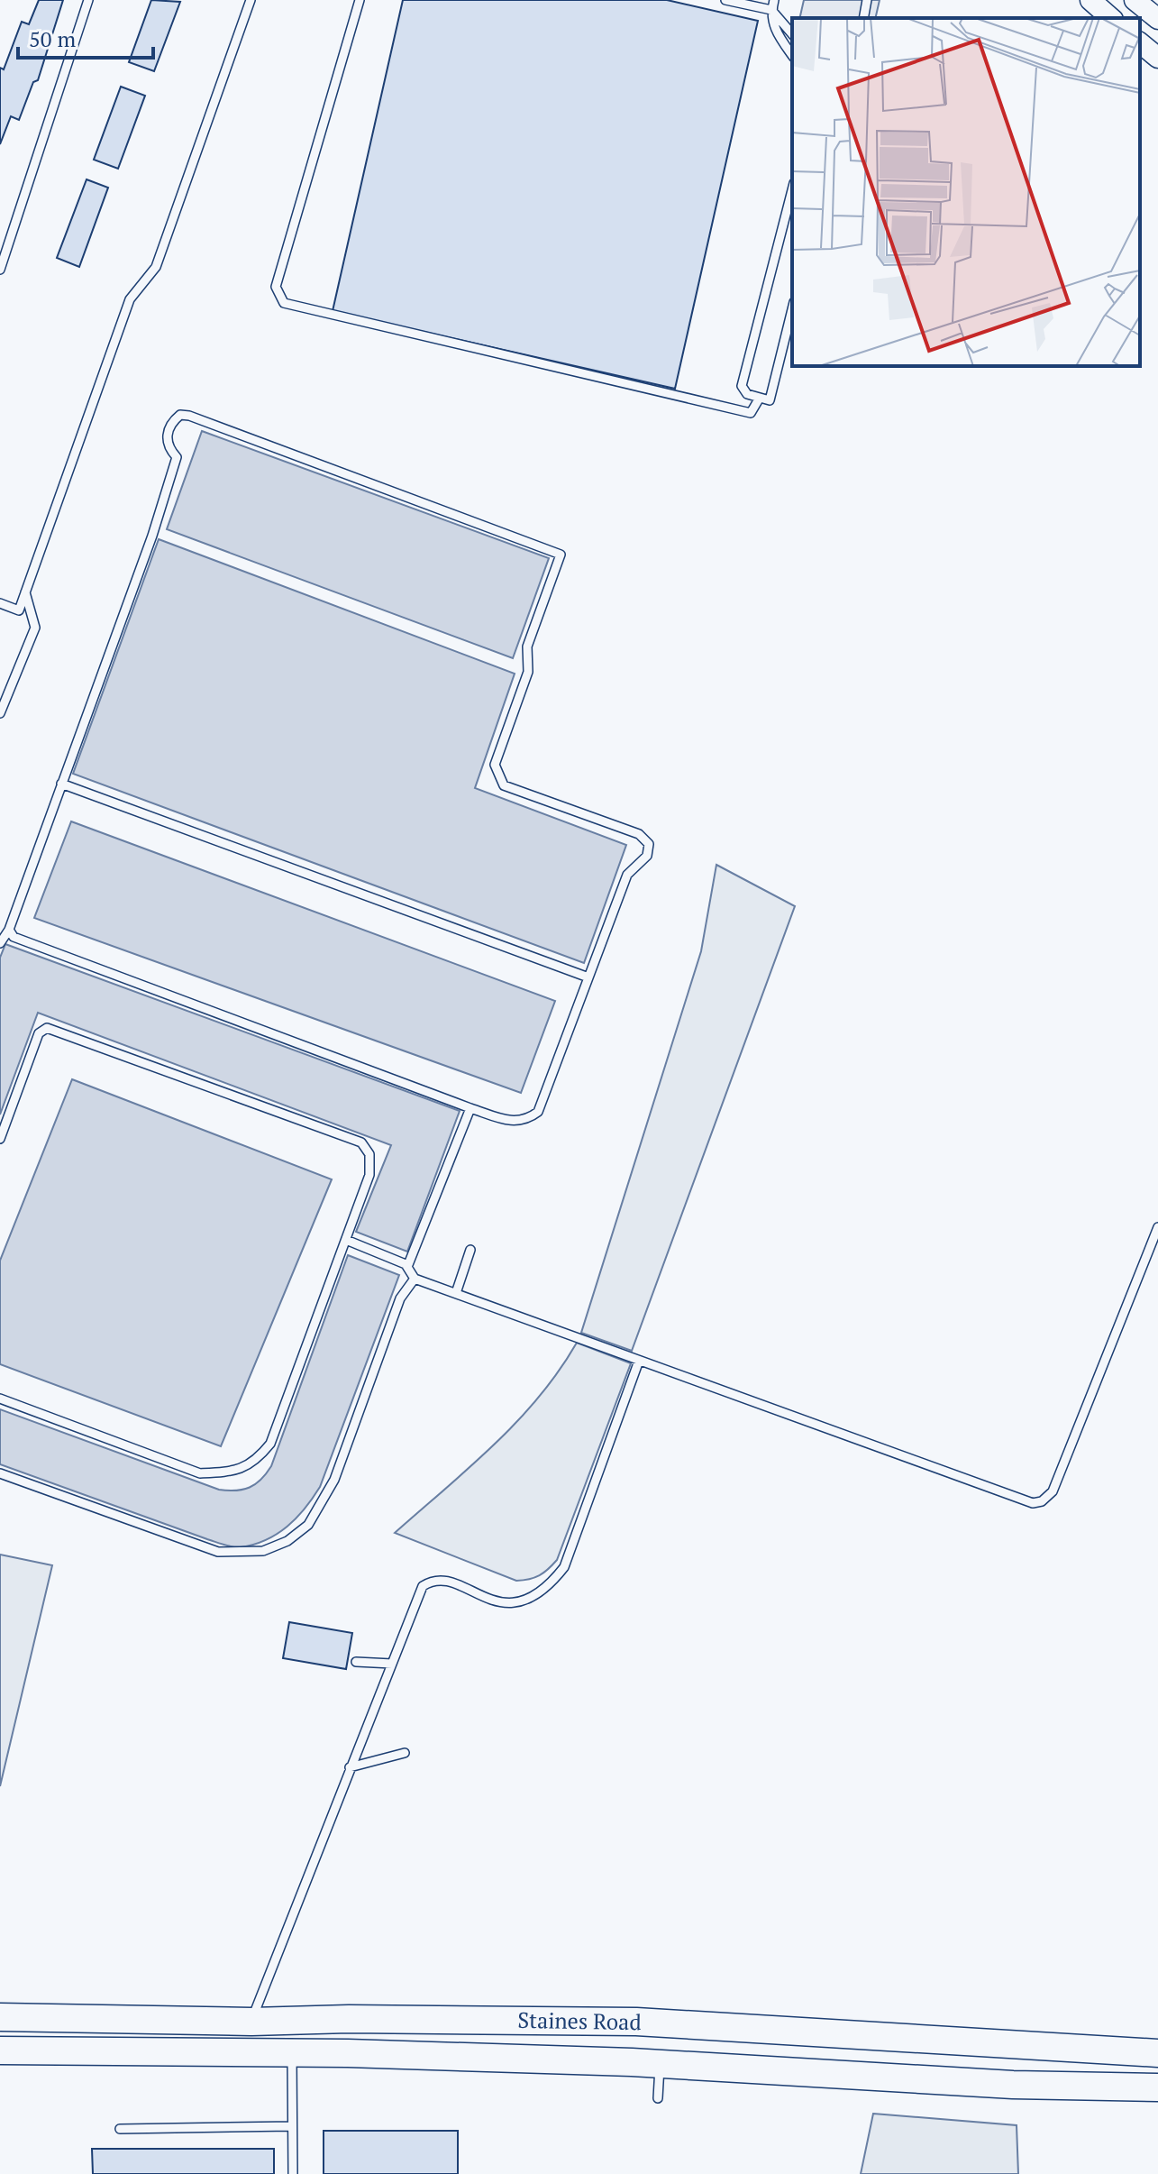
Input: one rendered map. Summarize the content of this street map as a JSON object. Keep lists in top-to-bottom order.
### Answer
{
  "streets": {
    "highway": ["Staines Road"]
  },
  "scale_bar": "50 m"
}
